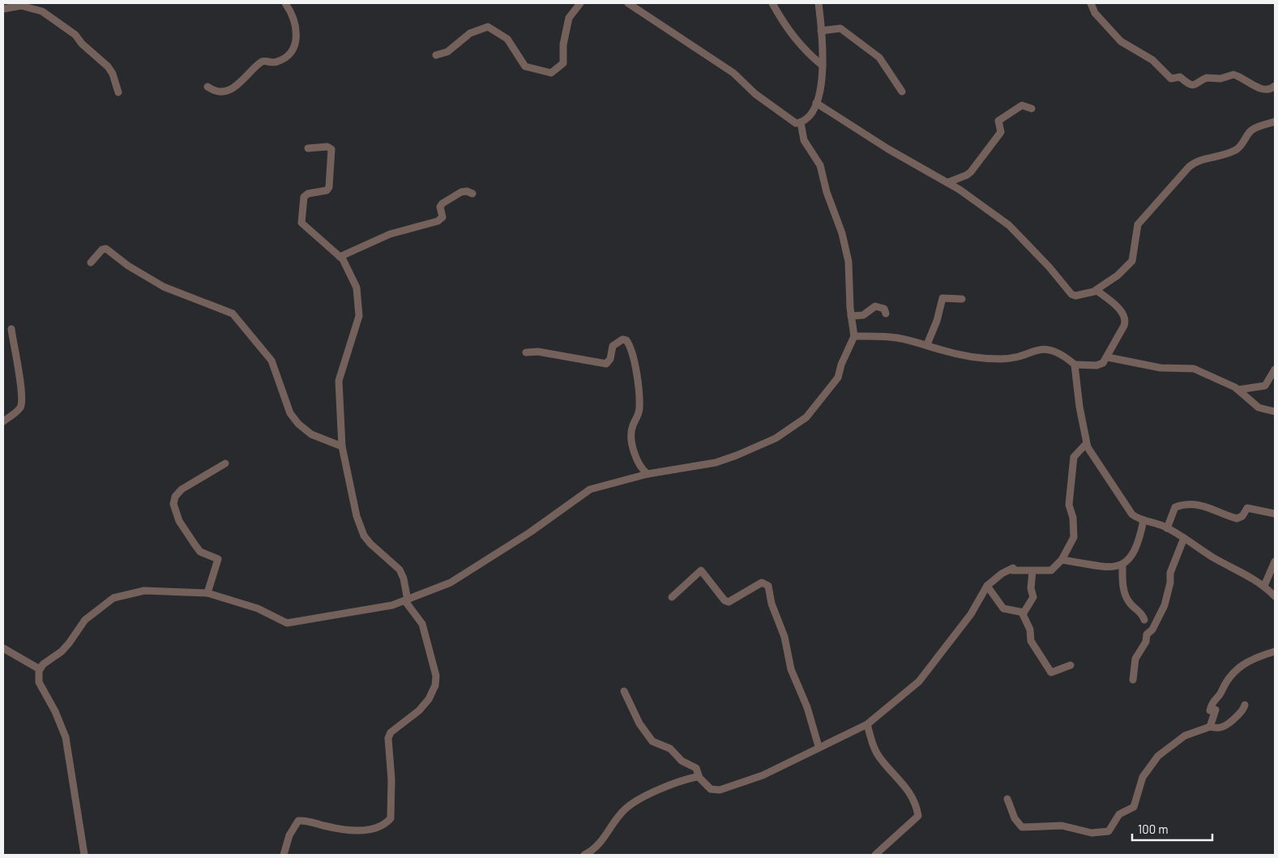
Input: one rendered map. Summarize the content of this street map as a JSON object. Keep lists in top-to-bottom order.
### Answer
{
  "scale_bar": "100 m"
}
